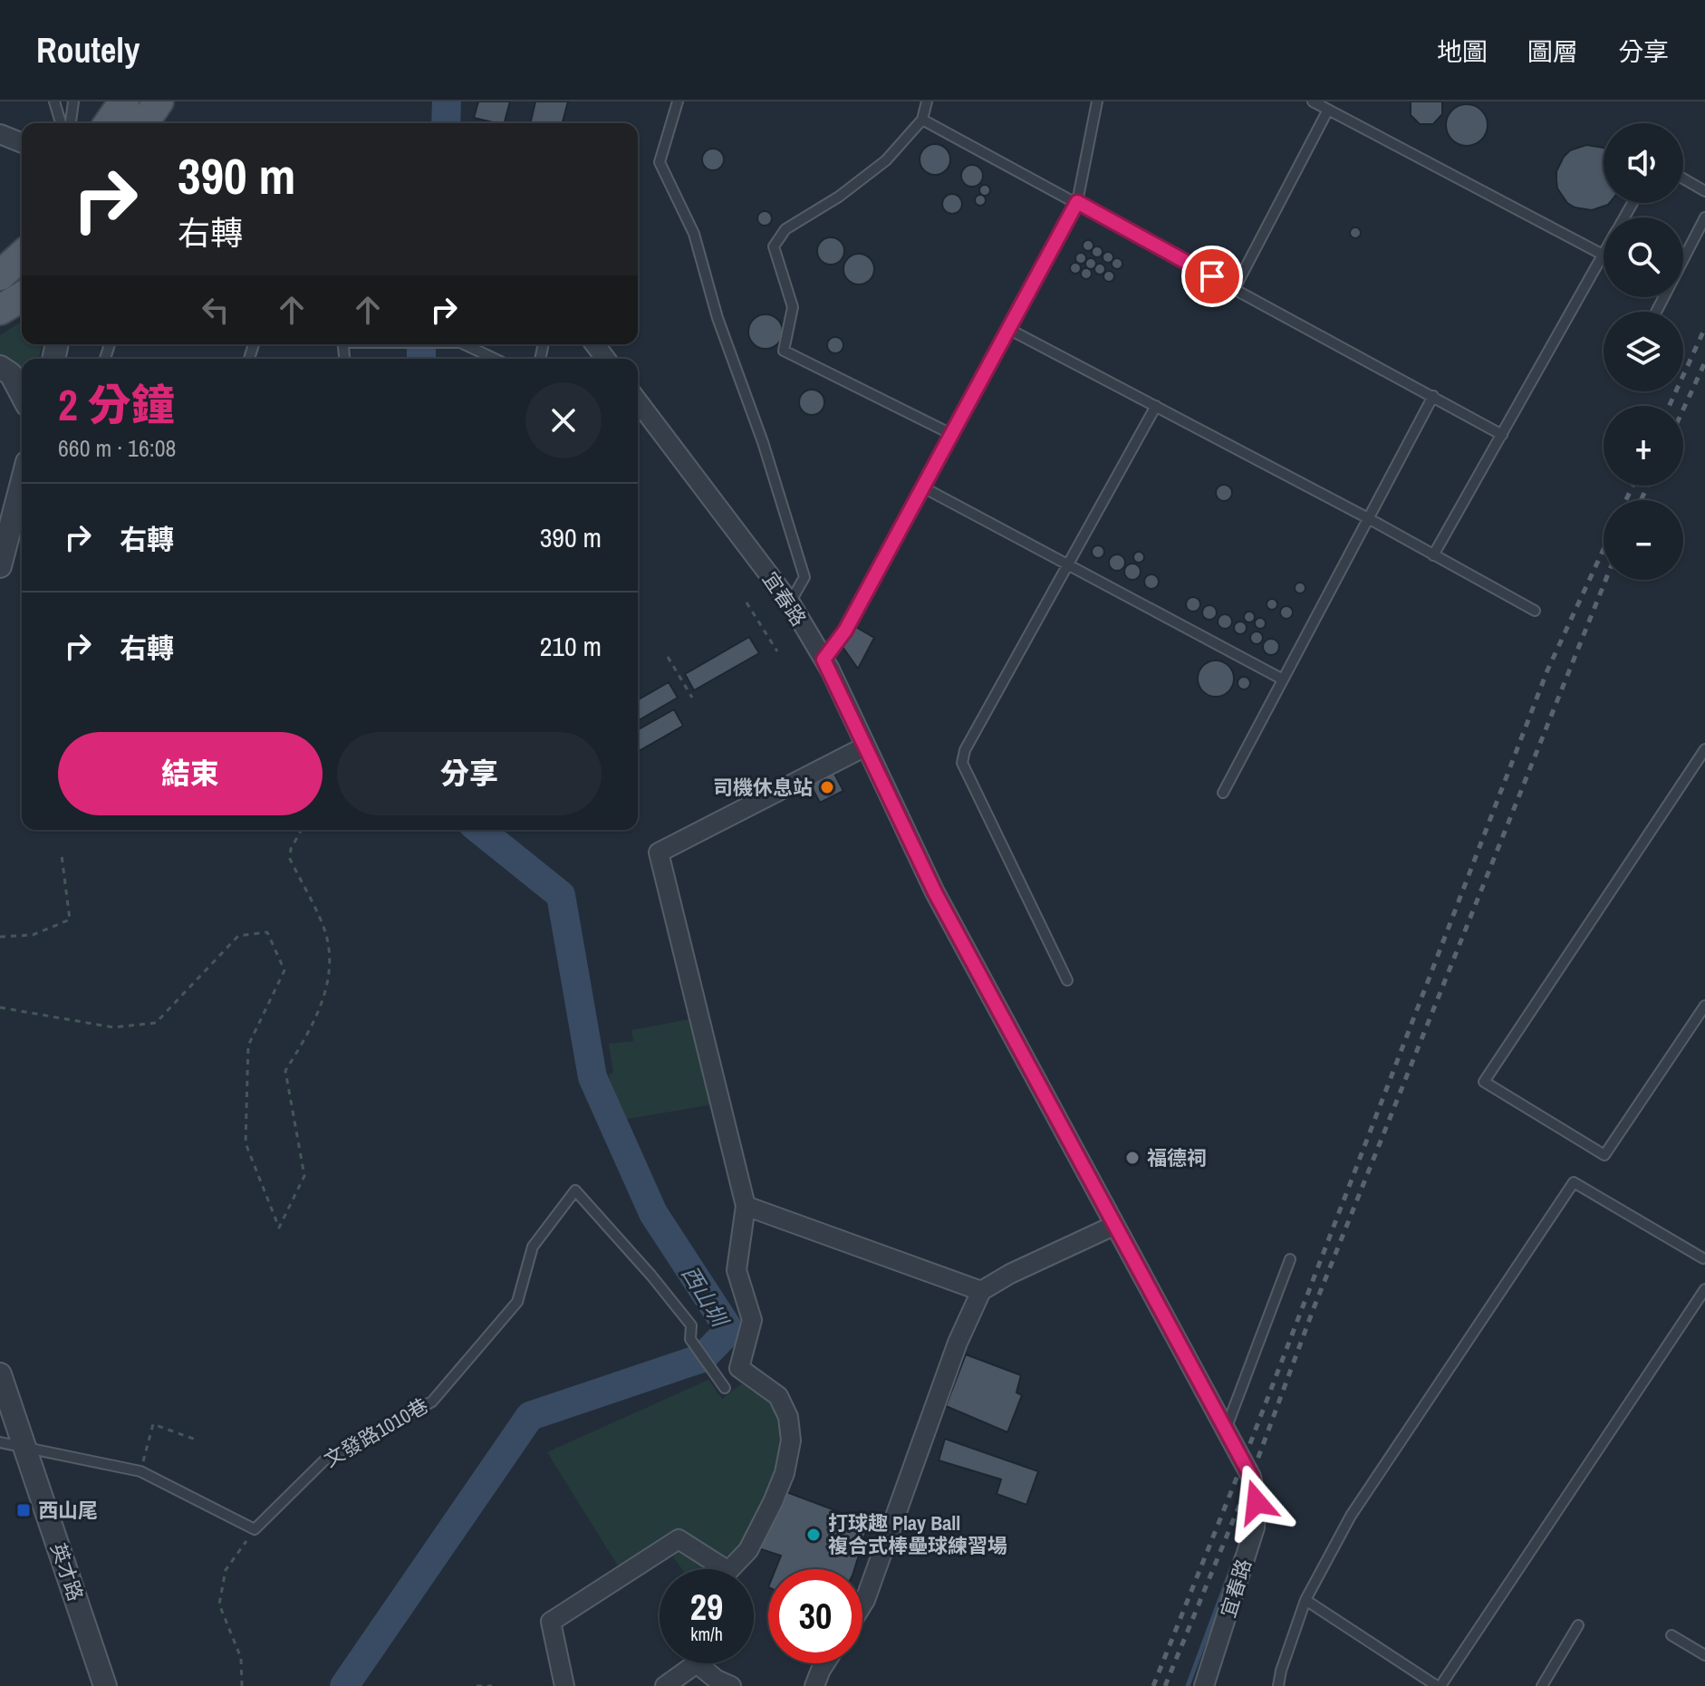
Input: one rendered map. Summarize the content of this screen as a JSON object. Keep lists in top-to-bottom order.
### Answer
{
  "streets": {
    "street": ["宜春路", "英才路"],
    "lane": ["文發路1010巷"]
  },
  "water": ["西山圳"],
  "places": {
    "other": ["司機休息站", "福德祠", "打球趣 Play Ball 複合式棒壘球練習場"],
    "transit": ["西山尾"]
  },
  "page": {
    "header": "Routely",
    "nav": ["地圖", "圖層", "分享"],
    "map_buttons": ["+", "−"],
    "turn": ["390 m", "右轉"],
    "heading": ["2 分鐘", "660 m · 16:08"],
    "list": [
      {
        "name": "右轉",
        "value": "390 m"
      },
      {
        "name": "右轉",
        "value": "210 m"
      }
    ],
    "buttons": ["結束", "分享"],
    "speed": "29 km/h",
    "limit": "30"
  }
}
